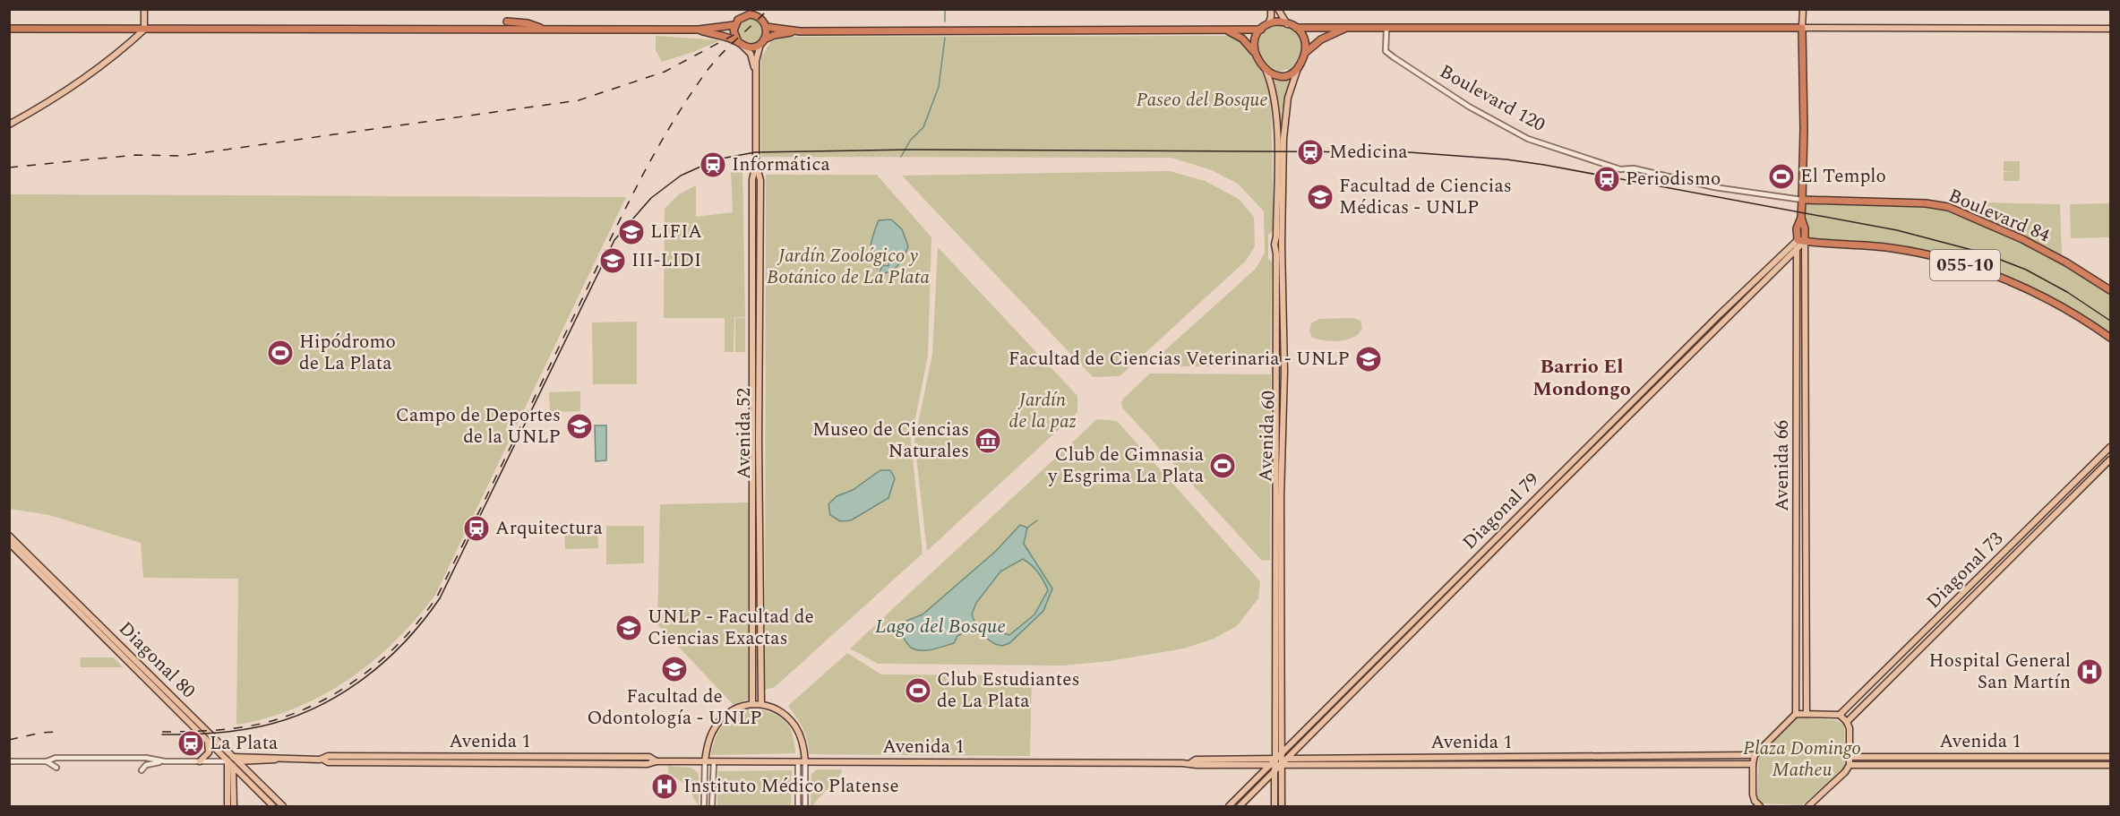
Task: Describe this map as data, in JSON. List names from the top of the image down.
{
  "streets": {
    "highway": ["Boulevard 84", "055-10", "Avenida 66"],
    "main road": [
      "Avenida 52",
      "Avenida 60",
      "Diagonal 79",
      "Diagonal 73",
      "Diagonal 80",
      "Avenida 1"
    ],
    "street": ["Boulevard 120"]
  },
  "crossings": [
    ["Boulevard 120", "Boulevard 84"],
    ["Boulevard 120", "Avenida 66"],
    ["Boulevard 84", "Avenida 66"],
    ["055-10", "Avenida 66"],
    ["055-10", "Diagonal 79"],
    ["Avenida 60", "Diagonal 79"],
    ["Avenida 60", "Avenida 1"],
    ["Avenida 66", "Diagonal 79"],
    ["Diagonal 79", "Avenida 1"],
    ["Diagonal 80", "Avenida 1"]
  ],
  "districts": ["Barrio El Mondongo"],
  "water": ["Lago del Bosque"],
  "parks": [
    "Paseo del Bosque",
    "Jardín Zoológico y Botánico de La Plata",
    "Jardín de la paz",
    "Plaza Domingo Matheu"
  ],
  "places": {
    "station": [
      "Medicina",
      "Informática",
      "Periodismo",
      "Arquitectura",
      "La Plata"
    ],
    "sports": [
      "El Templo",
      "Hipódromo de La Plata",
      "Club de Gimnasia y Esgrima La Plata",
      "Club Estudiantes de La Plata"
    ],
    "school or university": [
      "Facultad de Ciencias Médicas - UNLP",
      "LIFIA",
      "III-LIDI",
      "Facultad de Ciencias Veterinaria - UNLP",
      "Campo de Deportes de la UNLP",
      "UNLP - Facultad de Ciencias Exactas",
      "Facultad de Odontología - UNLP"
    ],
    "museum": ["Museo de Ciencias Naturales"],
    "hospital": ["Hospital General San Martín", "Instituto Médico Platense"]
  }
}
